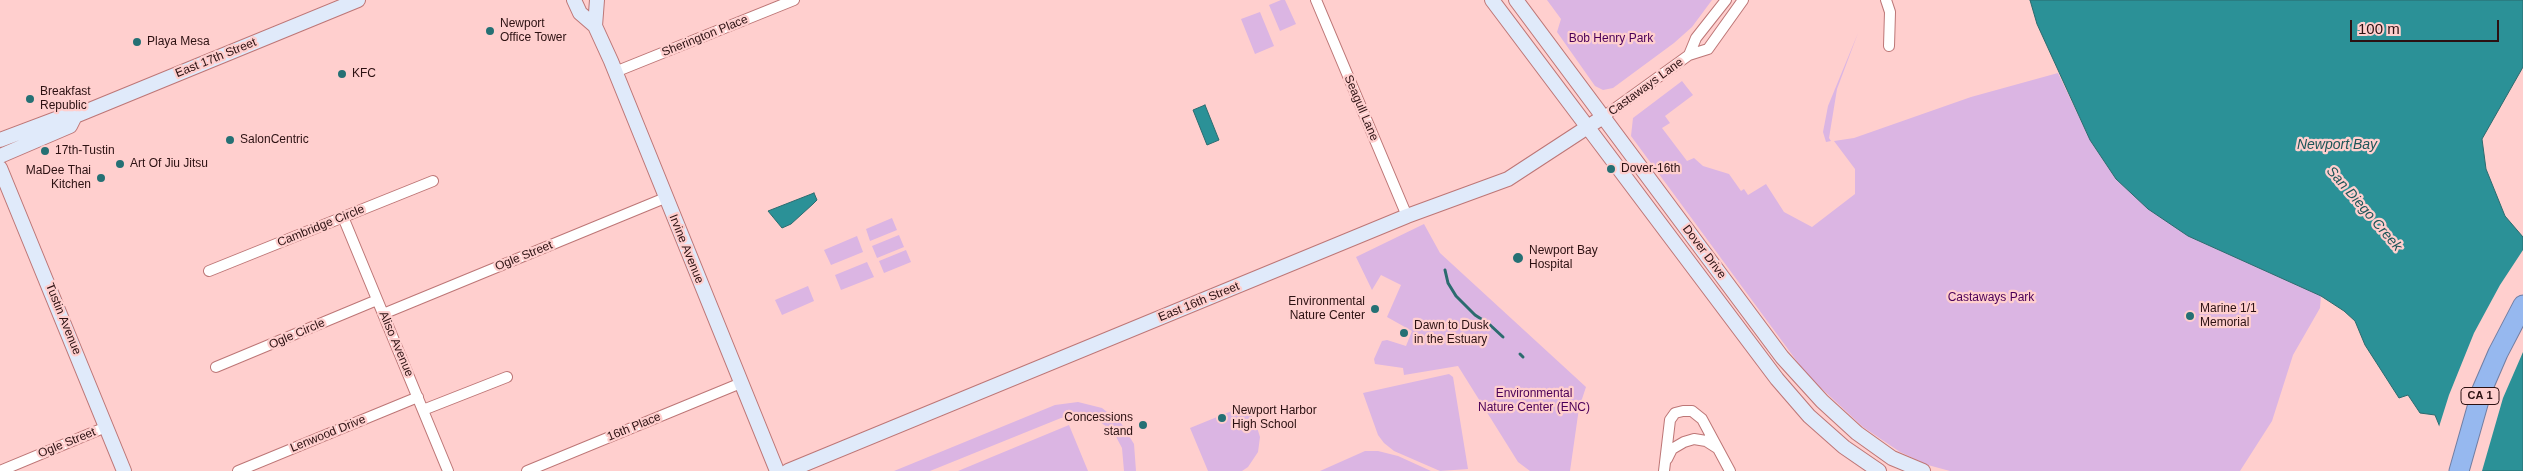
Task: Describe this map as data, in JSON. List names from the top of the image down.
{
  "streets": {
    "highway": ["CA 1"],
    "street": [
      "Sherington Place",
      "East 17th Street",
      "Castaways Lane",
      "Seagull Lane",
      "Cambridge Circle",
      "Irvine Avenue",
      "Dover Drive",
      "Ogle Street",
      "East 16th Street",
      "Tustin Avenue",
      "Ogle Circle",
      "Aliso Avenue",
      "16th Place",
      "Lenwood Drive"
    ]
  },
  "crossings": [
    ["Sherington Place", "Irvine Avenue"],
    ["Castaways Lane", "Dover Drive"],
    ["Castaways Lane", "East 16th Street"],
    ["Seagull Lane", "East 16th Street"],
    ["Cambridge Circle", "Aliso Avenue"],
    ["Irvine Avenue", "Ogle Street"],
    ["Irvine Avenue", "16th Place"],
    ["Dover Drive", "East 16th Street"],
    ["Ogle Street", "Tustin Avenue"],
    ["Ogle Street", "Aliso Avenue"],
    ["Ogle Circle", "Aliso Avenue"],
    ["Aliso Avenue", "Lenwood Drive"]
  ],
  "water": ["Newport Bay", "San Diego Creek"],
  "parks": ["Bob Henry Park", "Castaways Park", "Environmental Nature Center (ENC)"],
  "places": [
    "Newport Office Tower",
    "Playa Mesa",
    "KFC",
    "Breakfast Republic",
    "SalonCentric",
    "17th-Tustin",
    "Art Of Jiu Jitsu",
    "Dover-16th",
    "MaDee Thai Kitchen",
    "Newport Bay Hospital",
    "Environmental Nature Center",
    "Marine 1/1 Memorial",
    "Dawn to Dusk in the Estuary",
    "Newport Harbor High School",
    "Concessions stand"
  ],
  "scale_bar": "100 m"
}
